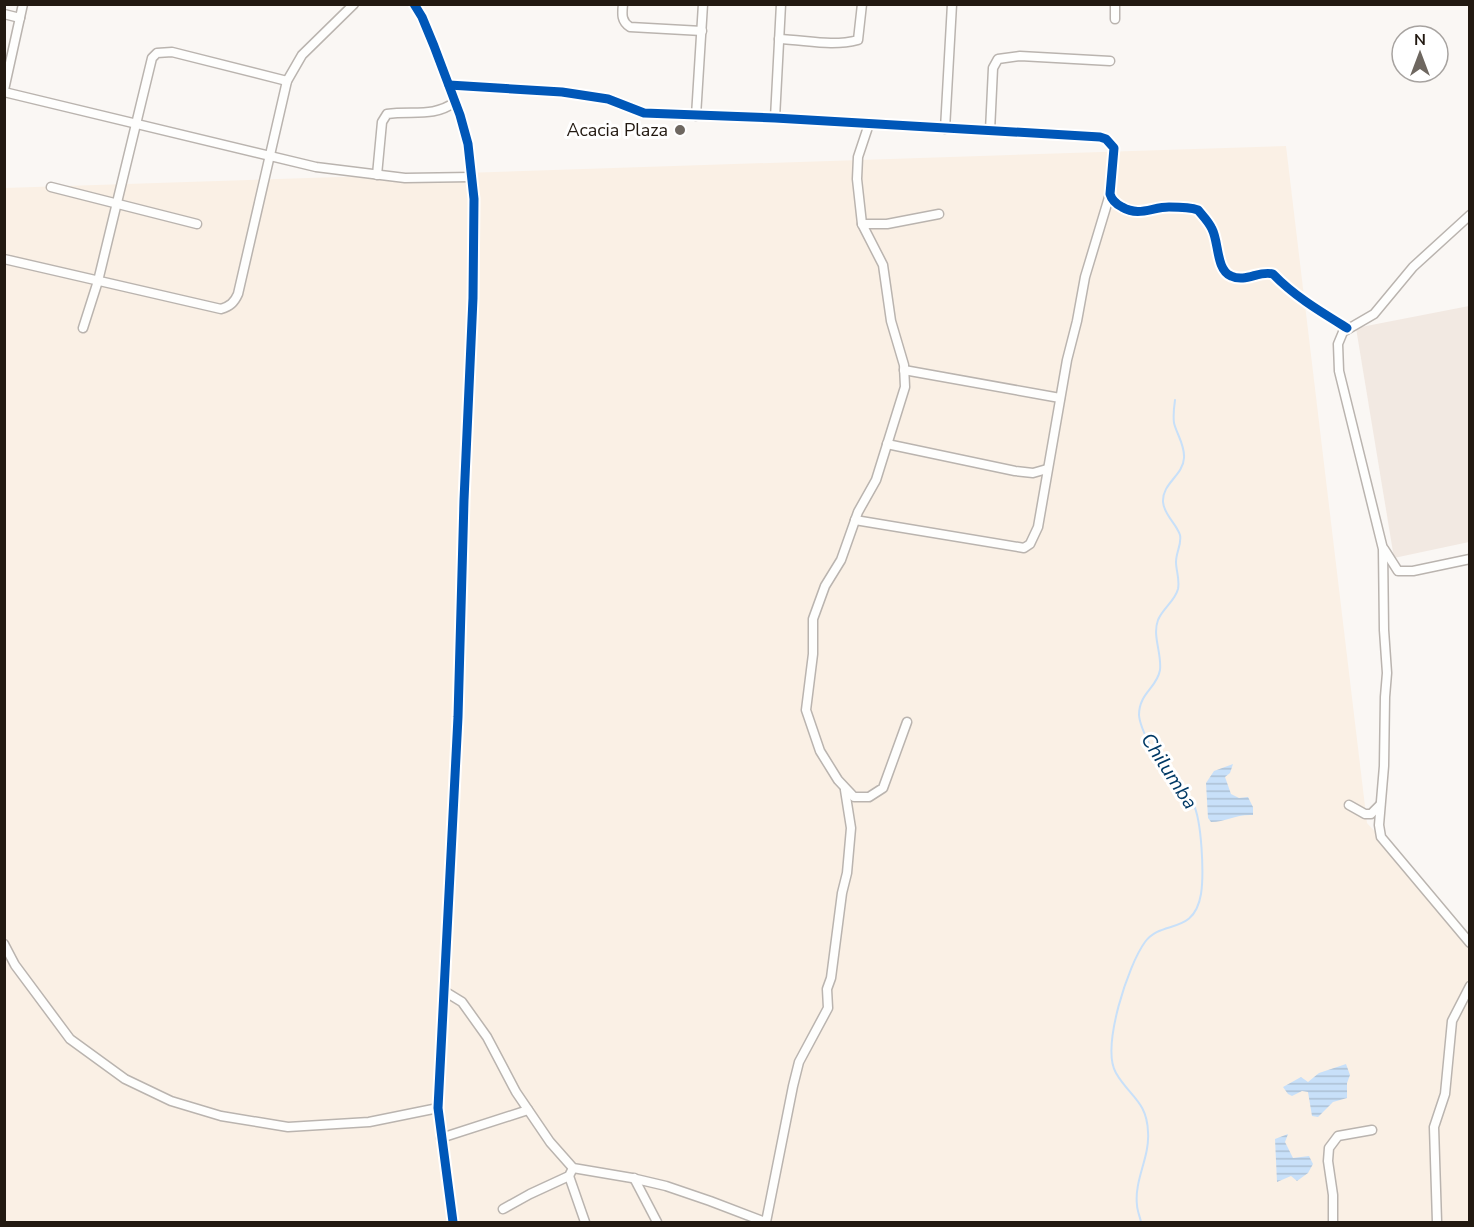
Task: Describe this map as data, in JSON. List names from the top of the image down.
{
  "water": ["Chilumba"],
  "places": ["Acacia Plaza"],
  "north": "top"
}
